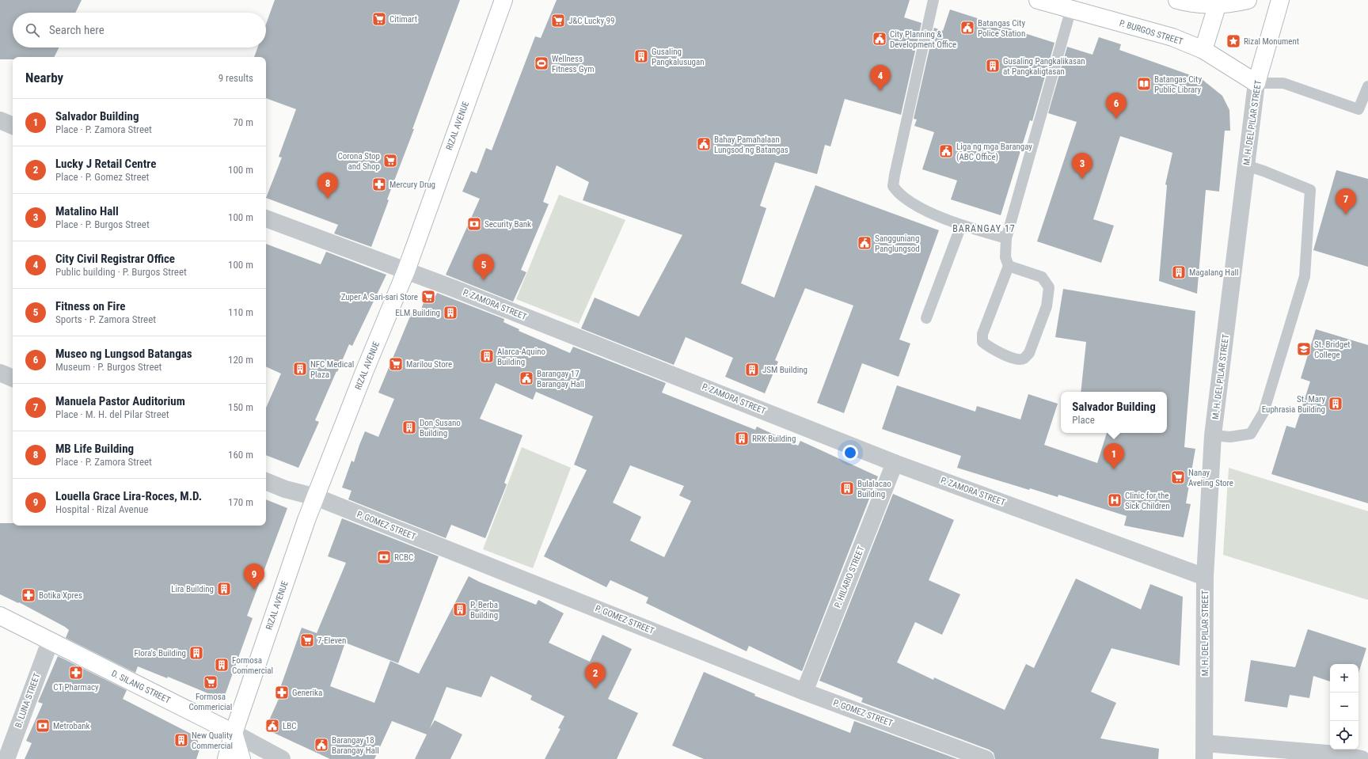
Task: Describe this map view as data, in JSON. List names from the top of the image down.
{
  "streets": {
    "main road": [
      "P. BURGOS STREET",
      "M. H. DEL PILAR STREET",
      "RIZAL AVENUE",
      "D. SILANG STREET"
    ],
    "street": [
      "P. ZAMORA STREET",
      "P. GOMEZ STREET",
      "P. HILARIO STREET",
      "B. LUNA STREET"
    ]
  },
  "crossings": [
    ["P. BURGOS STREET", "M. H. DEL PILAR STREET"],
    ["M. H. DEL PILAR STREET", "P. ZAMORA STREET"],
    ["RIZAL AVENUE", "P. ZAMORA STREET"],
    ["RIZAL AVENUE", "P. GOMEZ STREET"],
    ["RIZAL AVENUE", "D. SILANG STREET"],
    ["P. ZAMORA STREET", "P. HILARIO STREET"],
    ["P. GOMEZ STREET", "P. HILARIO STREET"],
    ["D. SILANG STREET", "B. LUNA STREET"]
  ],
  "districts": ["BARANGAY 17"],
  "places": {
    "supermarket": [
      "Citimart",
      "J&C Lucky 99",
      "Corona Stop and Shop",
      "Zuper A Sari-sari Store",
      "Marilou Store",
      "Nanay Aveling Store",
      "7-Eleven",
      "Formosa Commericial"
    ],
    "public building": [
      "Batangas City Police Station",
      "City Planning & Development Office",
      "Bahay Pamahalaan Lungsod ng Batangas",
      "Liga ng mga Barangay (ABC Office)",
      "Sangguniang Panglungsod",
      "Barangay 17 Barangay Hall",
      "LBC",
      "Barangay 18 Barangay Hall"
    ],
    "place": ["Rizal Monument"],
    "building": [
      "Gusaling Pangkalusugan",
      "Gusaling Pangkalikasan at Pangkaligtasan",
      "Magalang Hall",
      "ELM Building",
      "Alarca-Aquino Building",
      "NFC Medical Plaza",
      "JSM Building",
      "St. Mary Euphrasia Building",
      "Don Susano Building",
      "RRK Building",
      "Bulalacao Building",
      "Lira Building",
      "P. Berba Building",
      "Flora's Building",
      "Formosa Commercial",
      "New Quality Commercial"
    ],
    "sports": ["Wellness Fitness Gym"],
    "library": ["Batangas City Public Library"],
    "pharmacy": [
      "Mercury Drug",
      "Botika Xpres",
      "CT Pharmacy",
      "Generika"
    ],
    "bank": ["Security Bank", "RCBC", "Metrobank"],
    "school or university": ["St. Bridget College"],
    "hospital": ["Clinic for the Sick Children"]
  },
  "page": {
    "search": "Search here",
    "heading": ["Nearby", "9 results"],
    "pins": [
      "4",
      "6",
      "3",
      "8",
      "7",
      "5",
      "1",
      "9",
      "2"
    ],
    "list": [
      {
        "mark": "1",
        "name": "Salvador Building",
        "note": "Place · P. Zamora Street",
        "value": "70 m"
      },
      {
        "mark": "2",
        "name": "Lucky J Retail Centre",
        "note": "Place · P. Gomez Street",
        "value": "100 m"
      },
      {
        "mark": "3",
        "name": "Matalino Hall",
        "note": "Place · P. Burgos Street",
        "value": "100 m"
      },
      {
        "mark": "4",
        "name": "City Civil Registrar Office",
        "note": "Public building · P. Burgos Street",
        "value": "100 m"
      },
      {
        "mark": "5",
        "name": "Fitness on Fire",
        "note": "Sports · P. Zamora Street",
        "value": "110 m"
      },
      {
        "mark": "6",
        "name": "Museo ng Lungsod Batangas",
        "note": "Museum · P. Burgos Street",
        "value": "120 m"
      },
      {
        "mark": "7",
        "name": "Manuela Pastor Auditorium",
        "note": "Place · M. H. del Pilar Street",
        "value": "150 m"
      },
      {
        "mark": "8",
        "name": "MB Life Building",
        "note": "Place · P. Zamora Street",
        "value": "160 m"
      },
      {
        "mark": "9",
        "name": "Louella Grace Lira-Roces, M.D.",
        "note": "Hospital · Rizal Avenue",
        "value": "170 m"
      }
    ],
    "popup": ["Salvador Building", "Place"],
    "map_buttons": ["+", "−"]
  }
}
